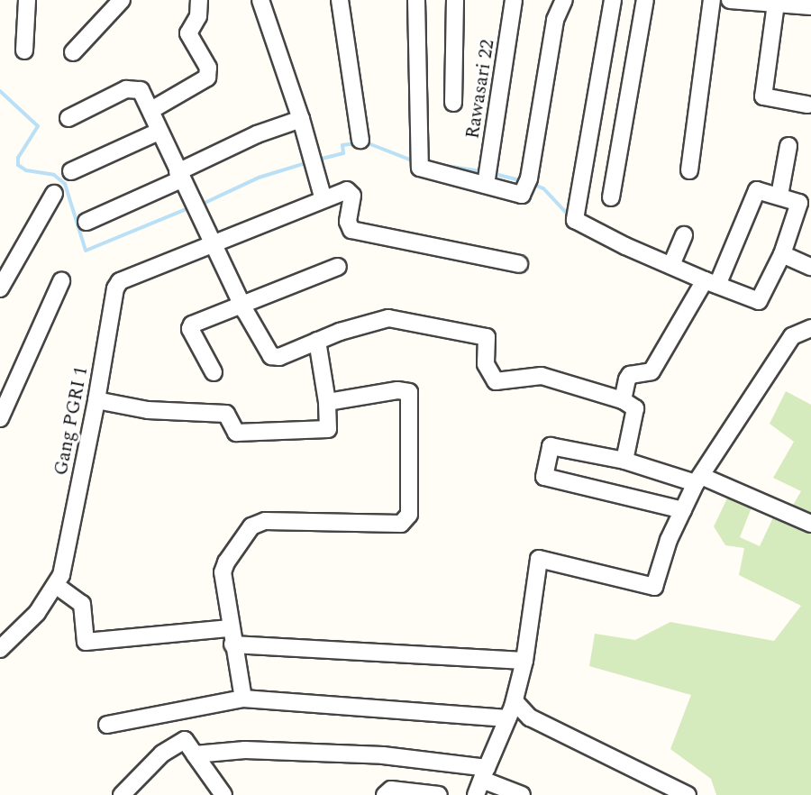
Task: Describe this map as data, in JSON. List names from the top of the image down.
{
  "streets": {
    "street": ["Rawasari 22", "Gang PGRI 1"]
  }
}
